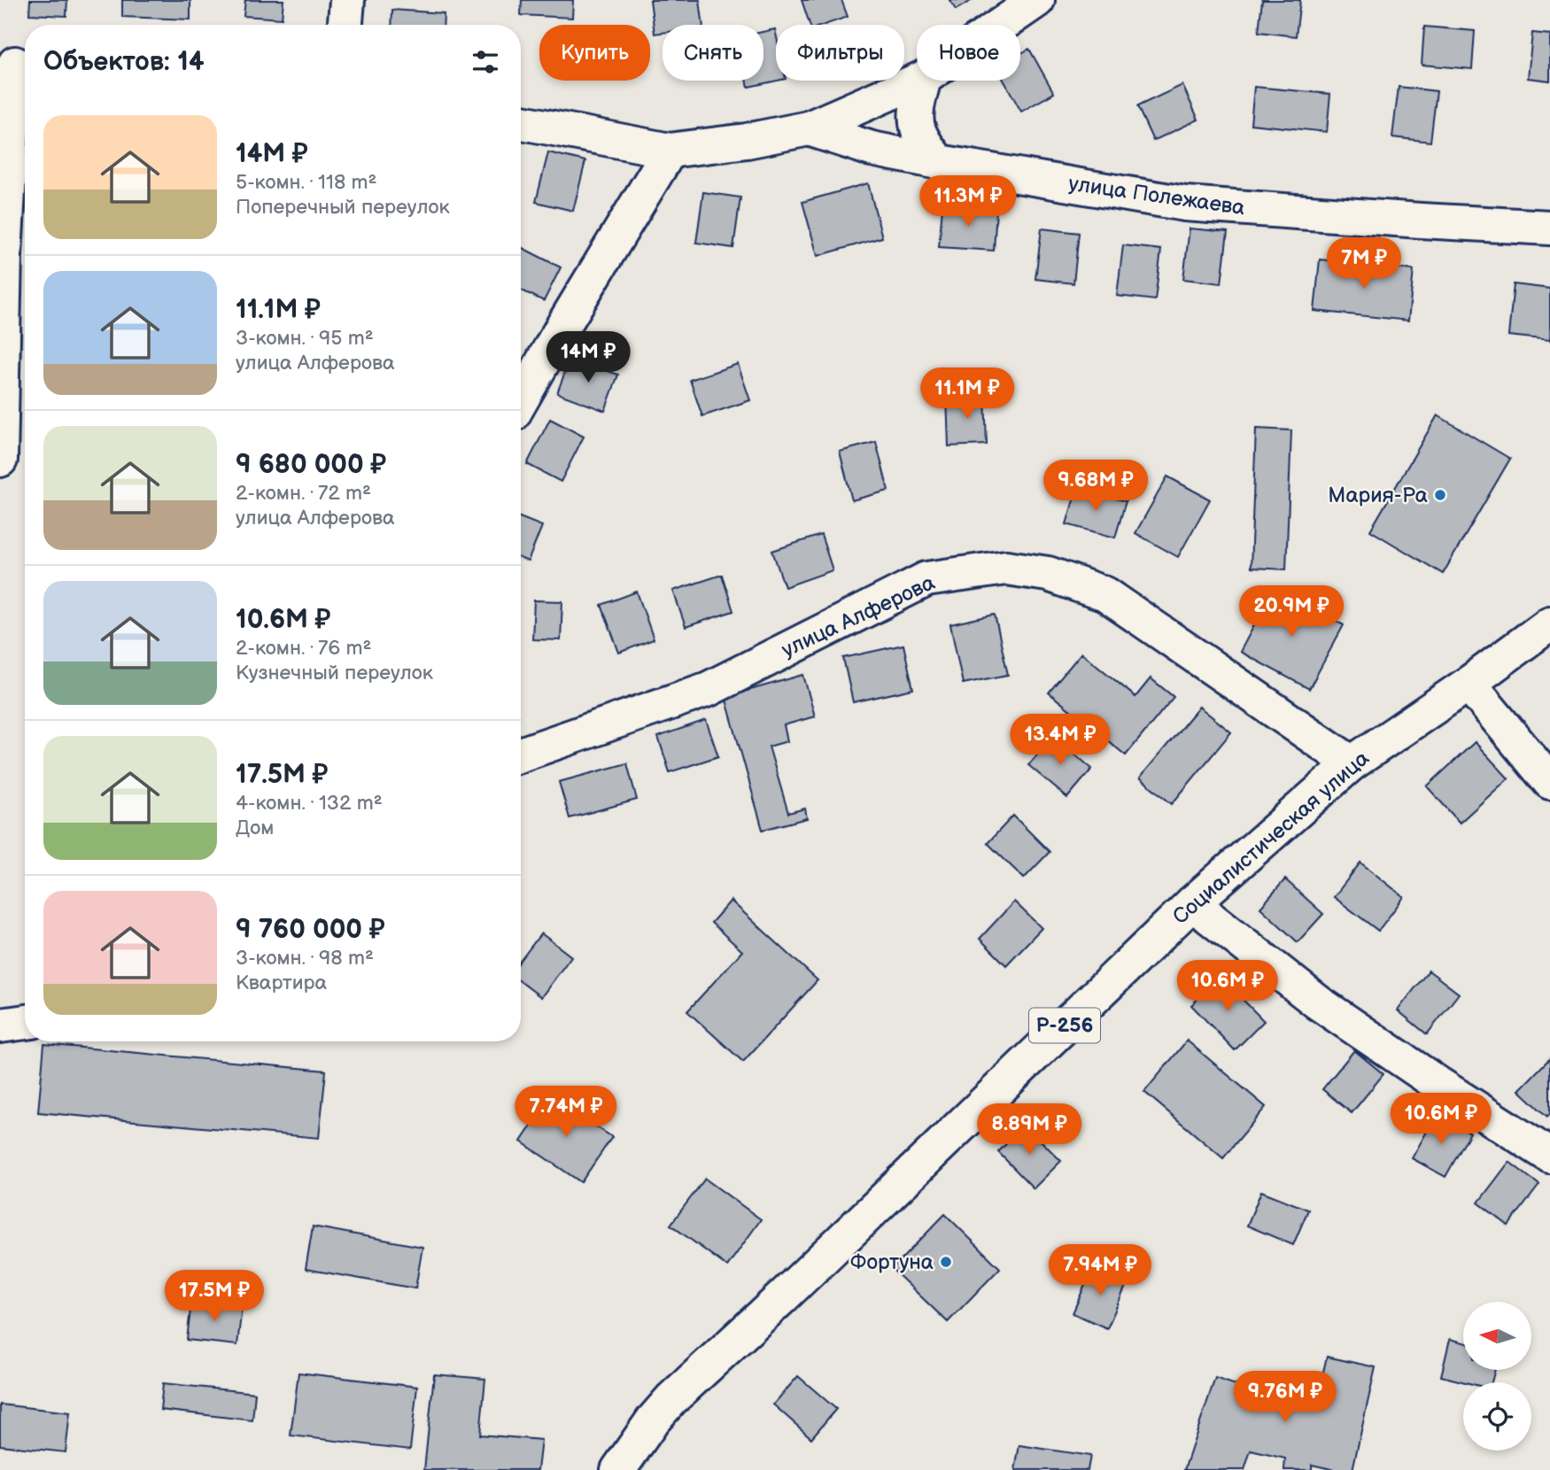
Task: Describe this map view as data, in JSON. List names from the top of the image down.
{
  "streets": {
    "street": [
      "улица Полежаева",
      "улица Алферова",
      "Социалистическая улица",
      "Р-256"
    ]
  },
  "crossings": [
    ["улица Алферова", "Социалистическая улица"]
  ],
  "places": ["Мария-Ра", "Фортуна"],
  "north": "left",
  "page": {
    "chip": [
      "Купить",
      "Снять",
      "Фильтры",
      "Новое"
    ],
    "heading": "Объектов: 14",
    "list": [
      {
        "name": "14M ₽",
        "note": "5-комн. · 118 m² · Поперечный переулок"
      },
      {
        "name": "11.1M ₽",
        "note": "3-комн. · 95 m² · улица Алферова"
      },
      {
        "name": "9 680 000 ₽",
        "note": "2-комн. · 72 m² · улица Алферова"
      },
      {
        "name": "10.6M ₽",
        "note": "2-комн. · 76 m² · Кузнечный переулок"
      },
      {
        "name": "17.5M ₽",
        "note": "4-комн. · 132 m² · Дом"
      },
      {
        "name": "9 760 000 ₽",
        "note": "3-комн. · 98 m² · Квартира"
      }
    ],
    "price": [
      "11.3M ₽",
      "7M ₽",
      "14M ₽",
      "11.1M ₽",
      "9.68M ₽",
      "20.9M ₽",
      "13.4M ₽",
      "10.6M ₽",
      "7.74M ₽",
      "10.6M ₽",
      "8.89M ₽",
      "7.94M ₽",
      "17.5M ₽",
      "9.76M ₽"
    ]
  }
}
